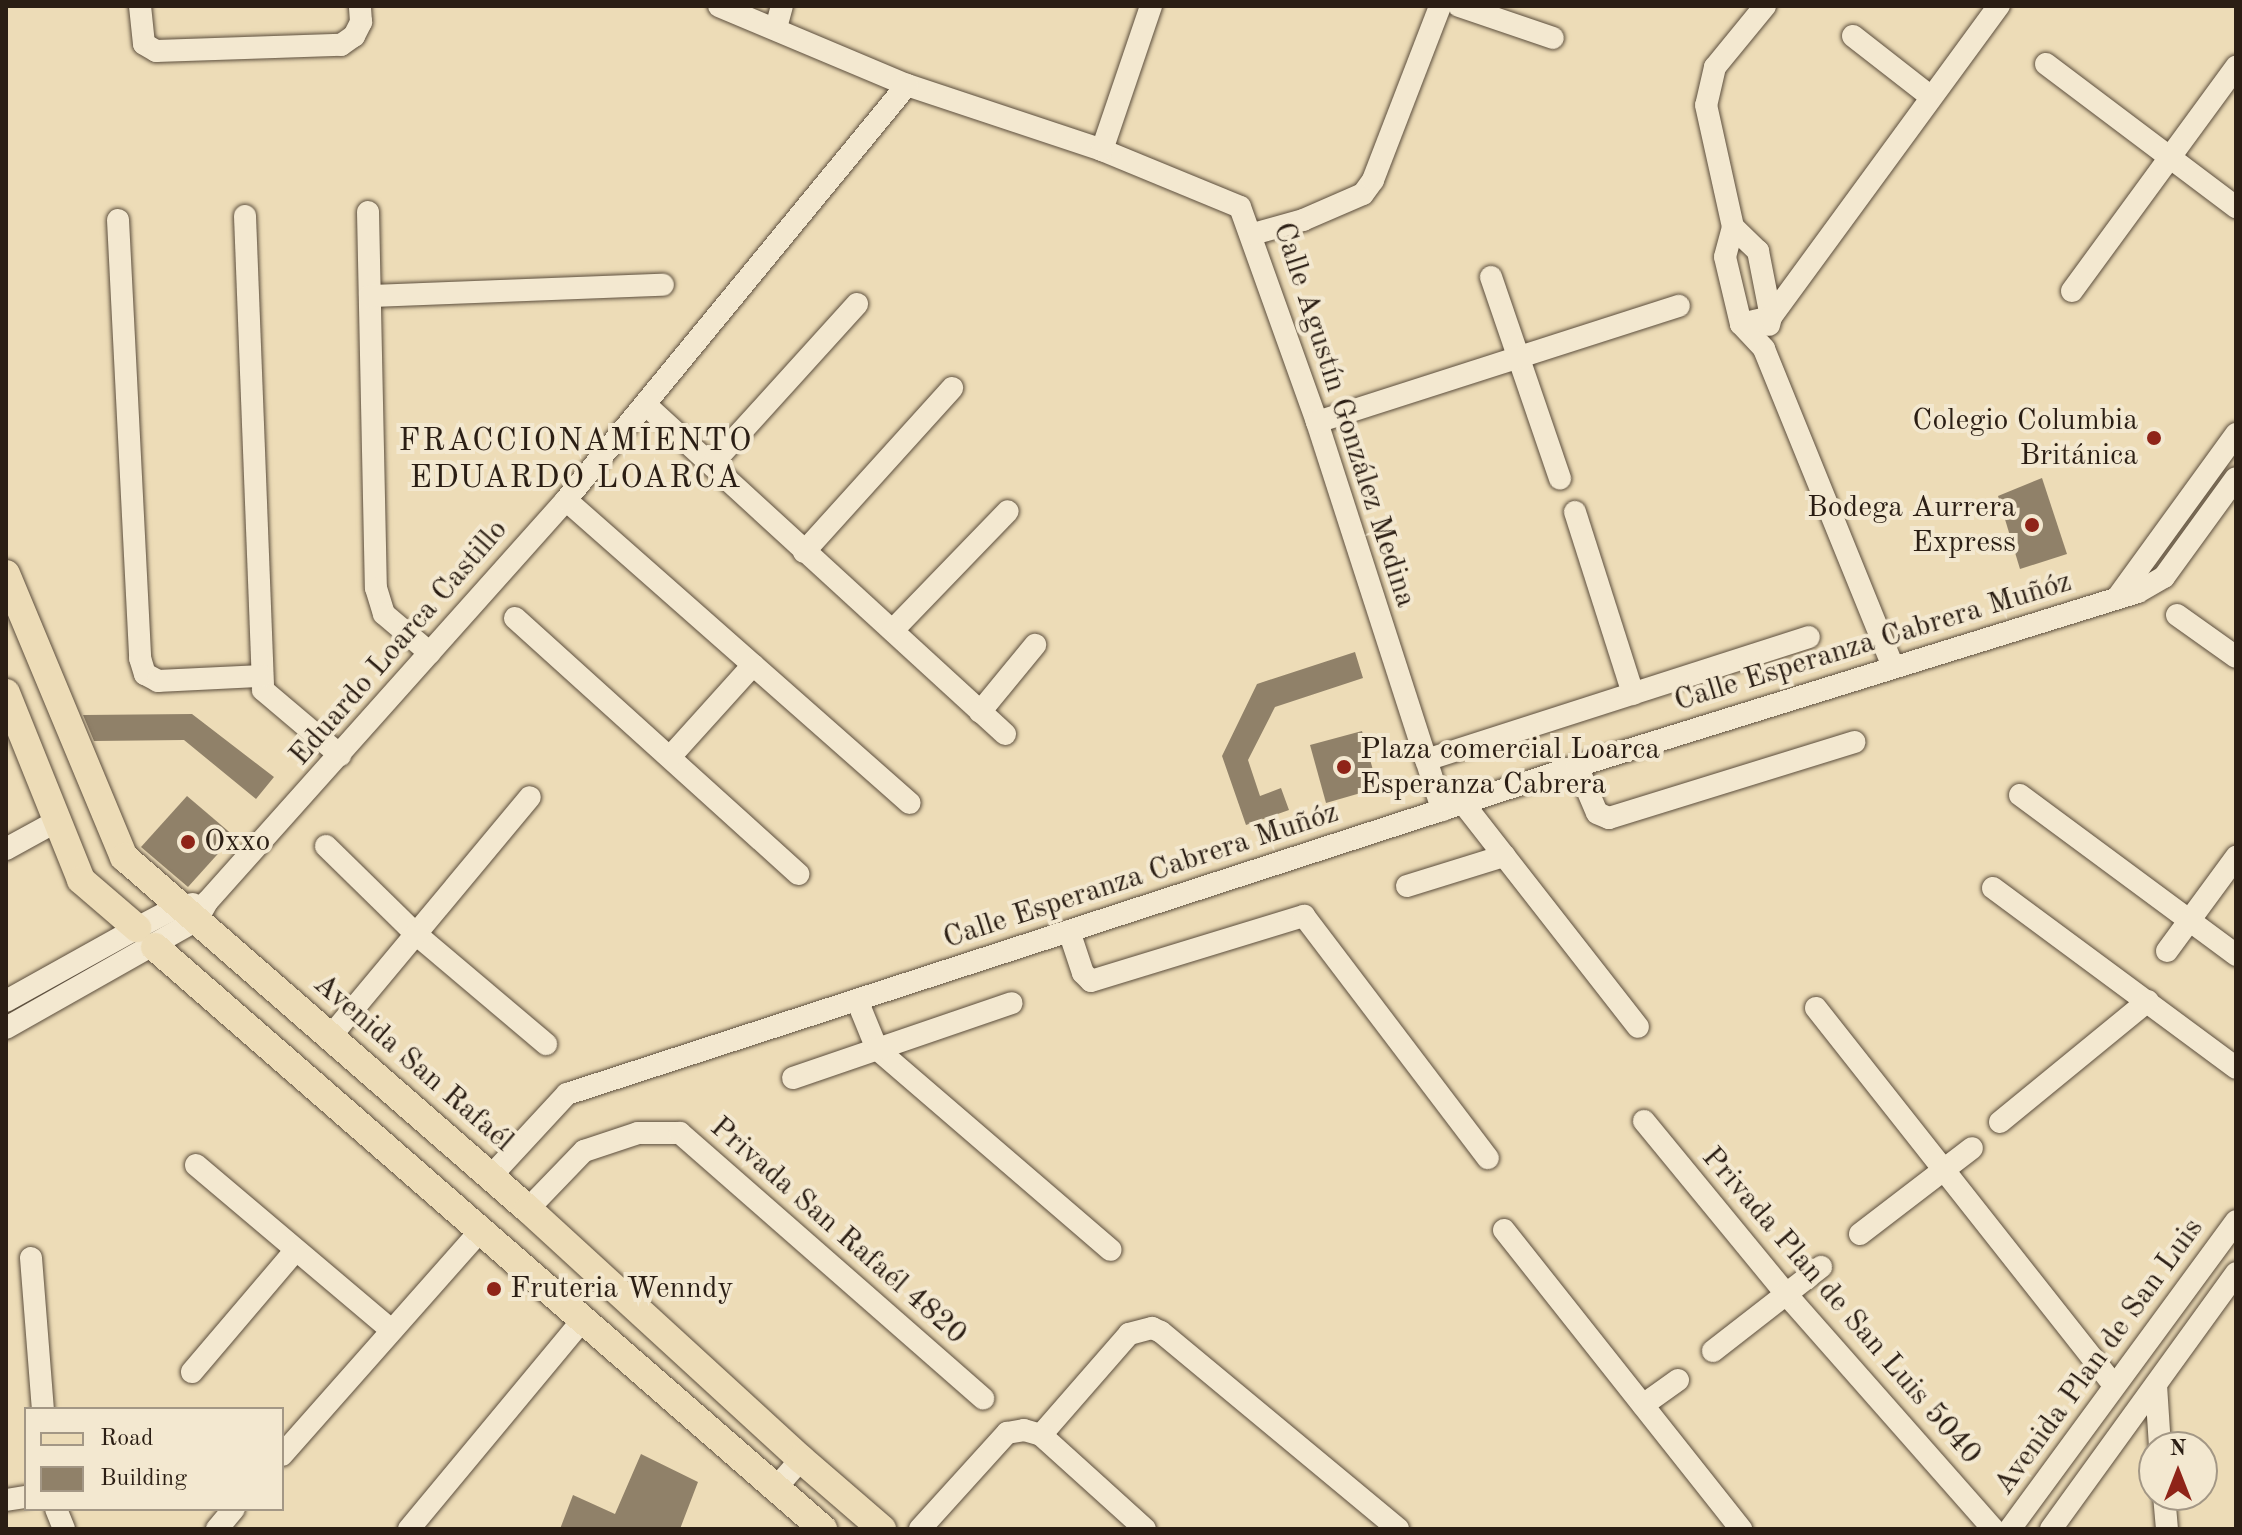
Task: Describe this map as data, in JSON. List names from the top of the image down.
{
  "streets": {
    "main road": ["Avenida San Rafaél"],
    "street": [
      "Calle Agustín González Medina",
      "Calle Esperanza Cabrera Muñóz",
      "Eduardo Loarca Castillo",
      "Privada San Rafaél 4820",
      "Privada Plan de San Luis 5040",
      "Avenida Plan de San Luis"
    ]
  },
  "crossings": [
    ["Calle Agustín González Medina", "Calle Esperanza Cabrera Muñóz"],
    ["Calle Agustín González Medina", "Eduardo Loarca Castillo"],
    ["Calle Esperanza Cabrera Muñóz", "Avenida San Rafaél"],
    ["Eduardo Loarca Castillo", "Avenida San Rafaél"],
    ["Avenida San Rafaél", "Privada San Rafaél 4820"]
  ],
  "districts": ["FRACCIONAMIENTO EDUARDO LOARCA"],
  "places": [
    "Colegio Columbia Británica",
    "Bodega Aurrera Express",
    "Plaza comercial Loarca Esperanza Cabrera",
    "Oxxo",
    "Fruteria Wenndy"
  ],
  "legend": ["Road", "Building"],
  "north": "top"
}
